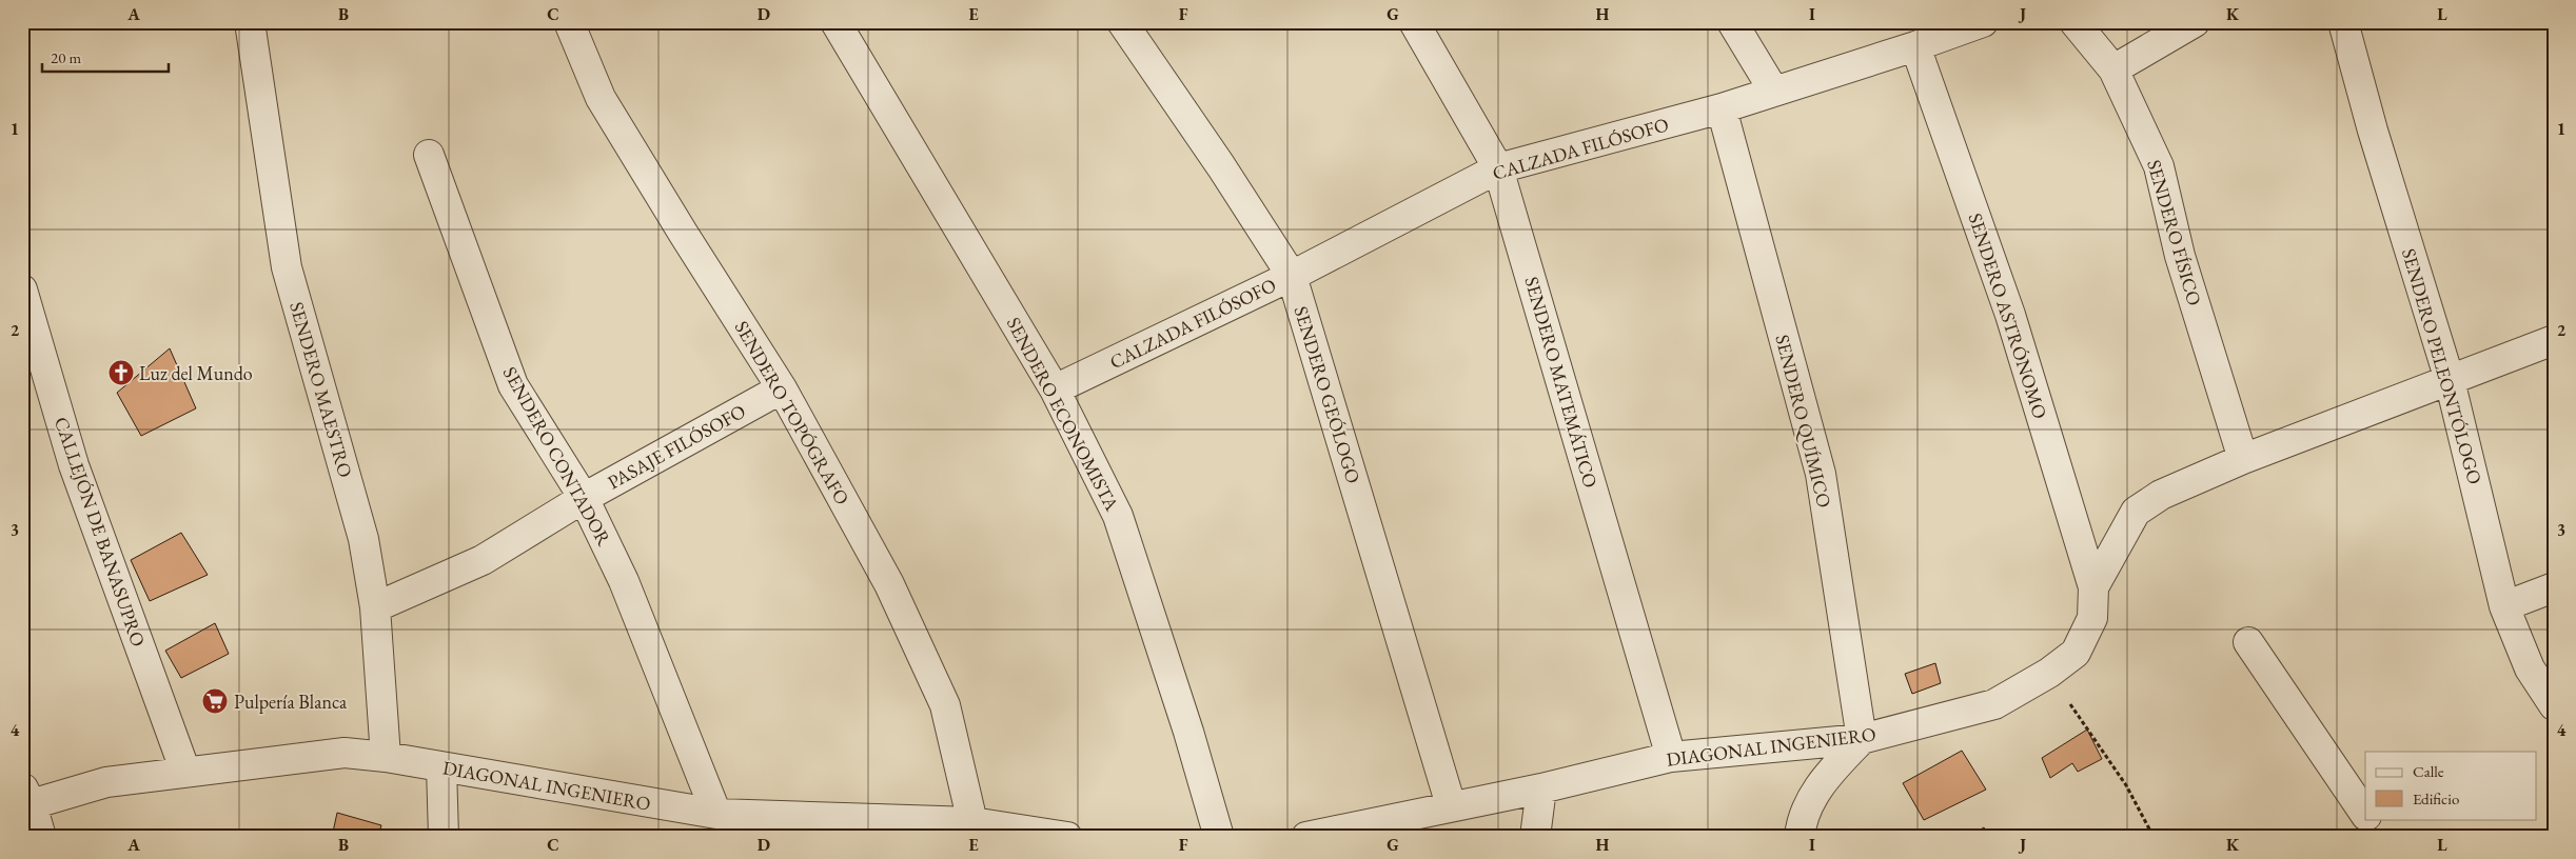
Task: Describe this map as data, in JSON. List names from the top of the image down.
{
  "streets": {
    "street": [
      "CALZADA FILÓSOFO",
      "SENDERO FÍSICO",
      "SENDERO ASTRÓNOMO",
      "SENDERO PELEONTÓLOGO",
      "SENDERO MATEMÁTICO",
      "SENDERO MAESTRO",
      "SENDERO GEÓLOGO",
      "SENDERO TOPÓGRAFO",
      "SENDERO ECONOMISTA",
      "SENDERO QUÍMICO",
      "PASAJE FILÓSOFO",
      "SENDERO CONTADOR",
      "CALLEJÓN DE BANASUPRO",
      "DIAGONAL INGENIERO"
    ]
  },
  "crossings": [
    ["CALZADA FILÓSOFO", "SENDERO ASTRÓNOMO"],
    ["CALZADA FILÓSOFO", "SENDERO MATEMÁTICO"],
    ["CALZADA FILÓSOFO", "SENDERO GEÓLOGO"],
    ["CALZADA FILÓSOFO", "SENDERO ECONOMISTA"],
    ["CALZADA FILÓSOFO", "SENDERO QUÍMICO"],
    ["SENDERO FÍSICO", "DIAGONAL INGENIERO"],
    ["SENDERO ASTRÓNOMO", "DIAGONAL INGENIERO"],
    ["SENDERO PELEONTÓLOGO", "DIAGONAL INGENIERO"],
    ["SENDERO MATEMÁTICO", "DIAGONAL INGENIERO"],
    ["SENDERO MAESTRO", "PASAJE FILÓSOFO"],
    ["SENDERO MAESTRO", "DIAGONAL INGENIERO"],
    ["SENDERO GEÓLOGO", "DIAGONAL INGENIERO"],
    ["SENDERO TOPÓGRAFO", "PASAJE FILÓSOFO"],
    ["SENDERO TOPÓGRAFO", "DIAGONAL INGENIERO"],
    ["SENDERO QUÍMICO", "DIAGONAL INGENIERO"],
    ["PASAJE FILÓSOFO", "SENDERO CONTADOR"],
    ["SENDERO CONTADOR", "DIAGONAL INGENIERO"],
    ["CALLEJÓN DE BANASUPRO", "DIAGONAL INGENIERO"]
  ],
  "places": {
    "church": ["Luz del Mundo"],
    "supermarket": ["Pulpería Blanca"]
  },
  "legend": ["Calle", "Edificio"],
  "scale_bar": "20 m",
  "grid": {
    "columns": [
      "A",
      "B",
      "C",
      "D",
      "E",
      "F",
      "G",
      "H",
      "I",
      "J",
      "K",
      "L"
    ],
    "rows": [
      "1",
      "2",
      "3",
      "4"
    ]
  }
}
